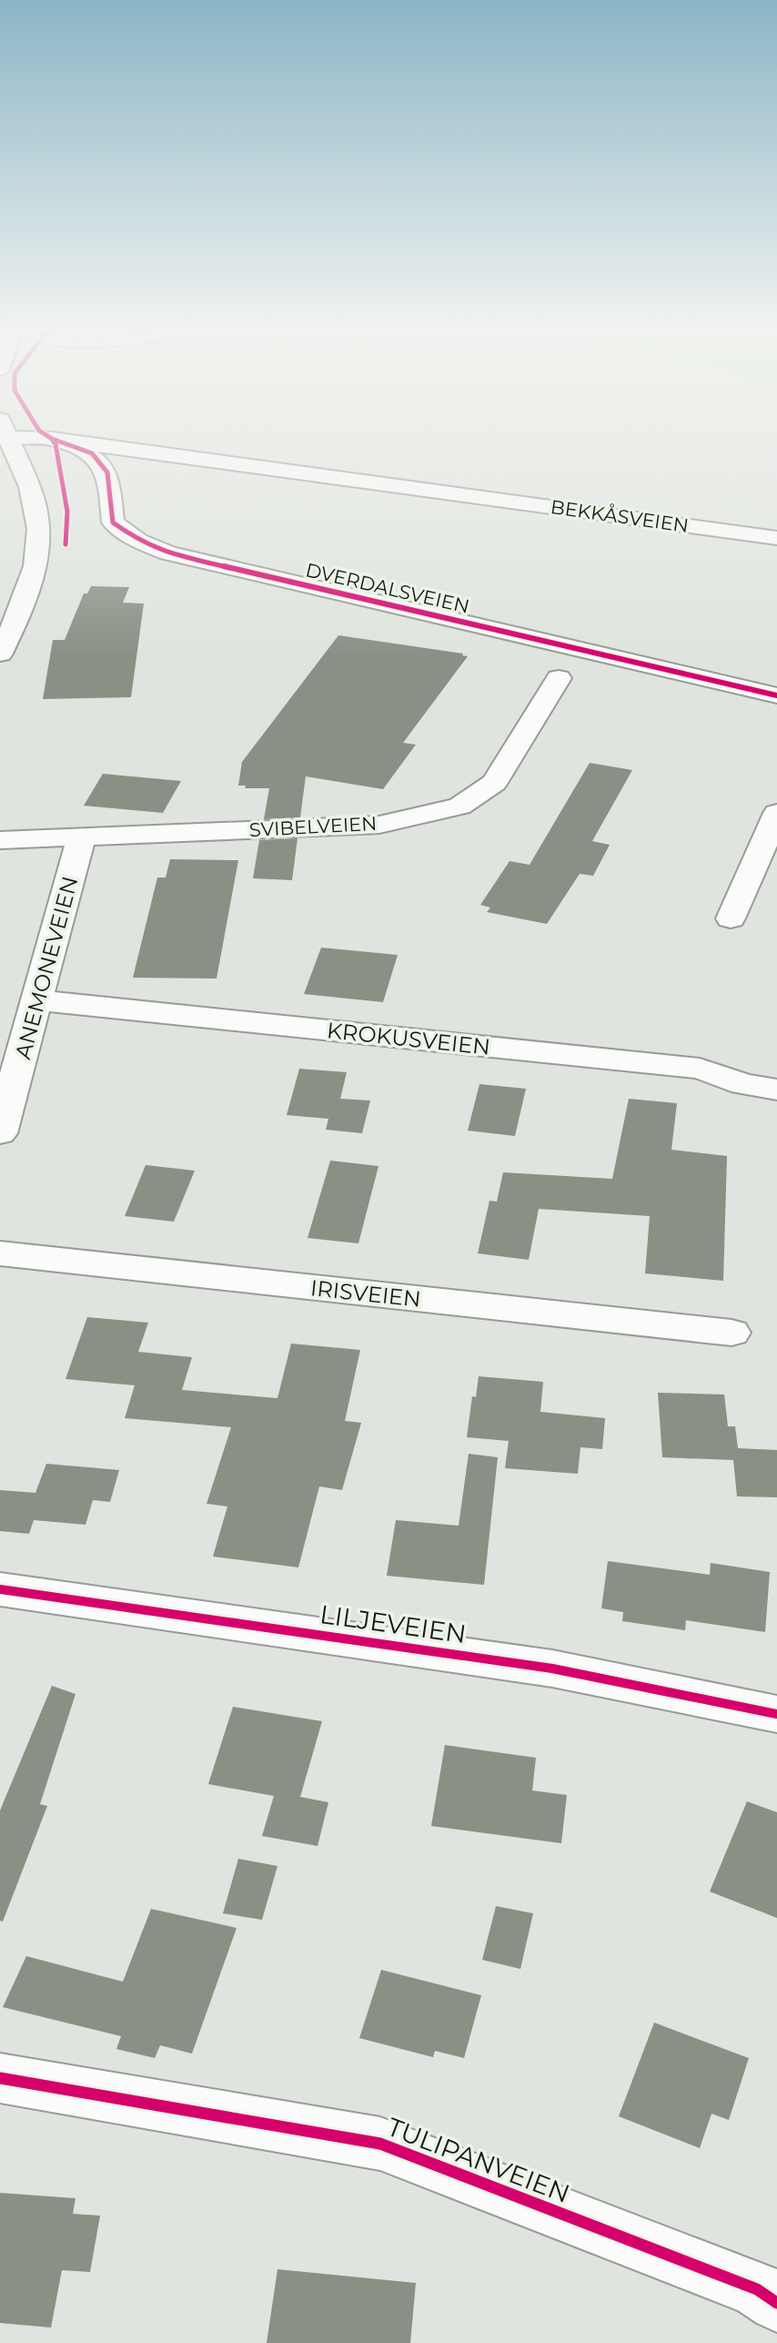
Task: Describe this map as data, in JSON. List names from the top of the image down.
{
  "streets": {
    "street": [
      "BEKKÅSVEIEN",
      "DVERDALSVEIEN",
      "SVIBELVEIEN",
      "ANEMONEVEIEN",
      "KROKUSVEIEN",
      "IRISVEIEN",
      "LILJEVEIEN",
      "TULIPANVEIEN"
    ]
  },
  "crossings": [
    ["BEKKÅSVEIEN", "DVERDALSVEIEN"],
    ["SVIBELVEIEN", "ANEMONEVEIEN"],
    ["ANEMONEVEIEN", "KROKUSVEIEN"]
  ]
}
